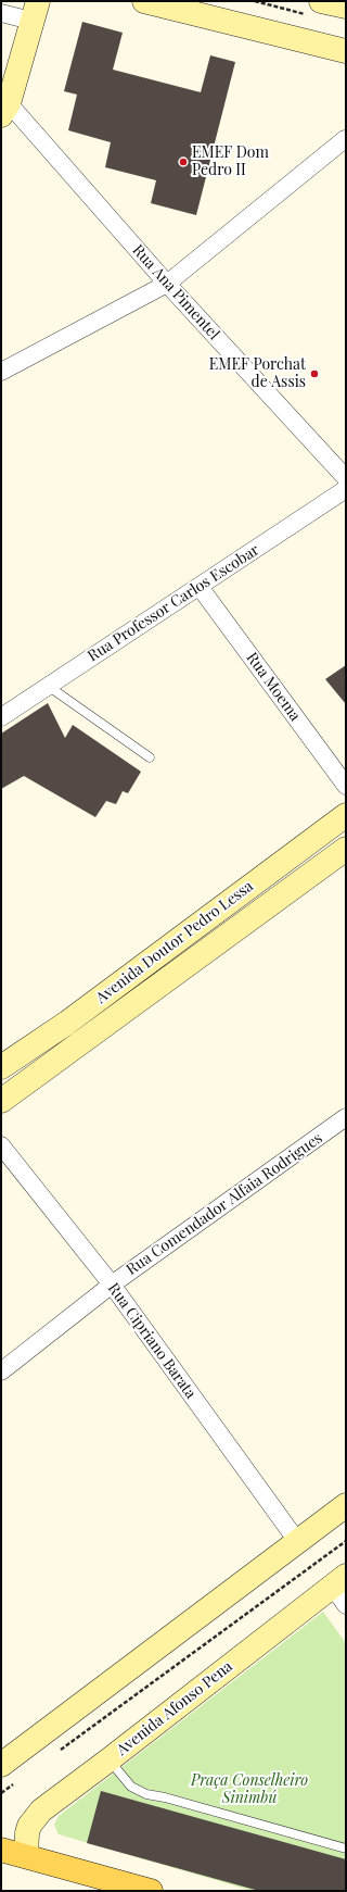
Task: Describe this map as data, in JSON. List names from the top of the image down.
{
  "streets": {
    "main road": ["Avenida Doutor Pedro Lessa", "Avenida Afonso Pena"],
    "street": [
      "Rua Ana Pimentel",
      "Rua Professor Carlos Escobar",
      "Rua Moema",
      "Rua Comendador Alfaia Rodrigues",
      "Rua Cipriano Barata"
    ]
  },
  "crossings": [
    ["Rua Professor Carlos Escobar", "Rua Moema"],
    ["Rua Comendador Alfaia Rodrigues", "Rua Cipriano Barata"]
  ],
  "parks": ["Praça Conselheiro Sinimbú"],
  "places": ["EMEF Dom Pedro II", "EMEF Porchat de Assis"]
}
